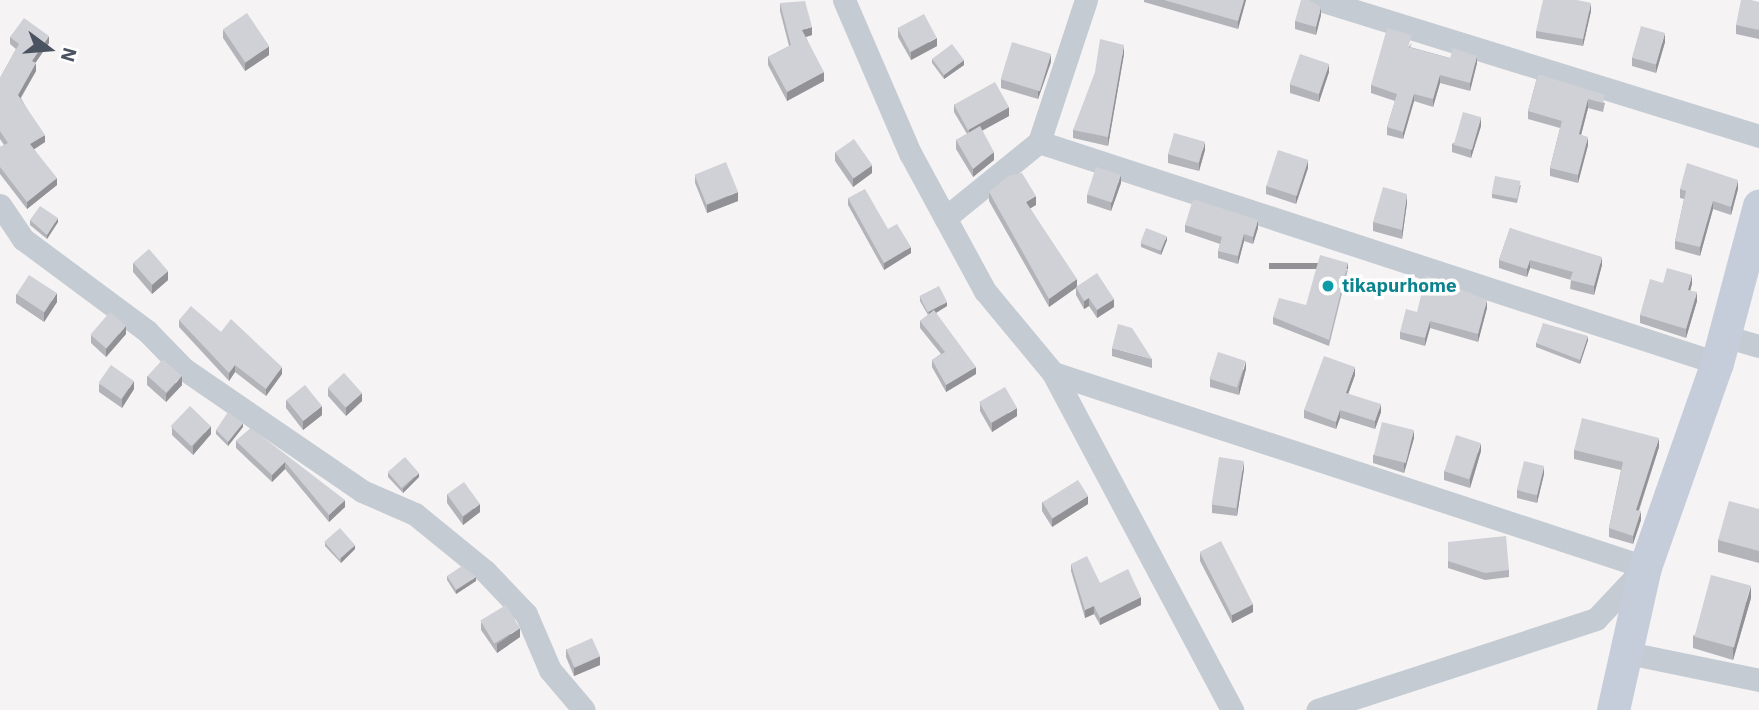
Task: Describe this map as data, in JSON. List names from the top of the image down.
{
  "places": ["tikapurhome"],
  "north": "right"
}
